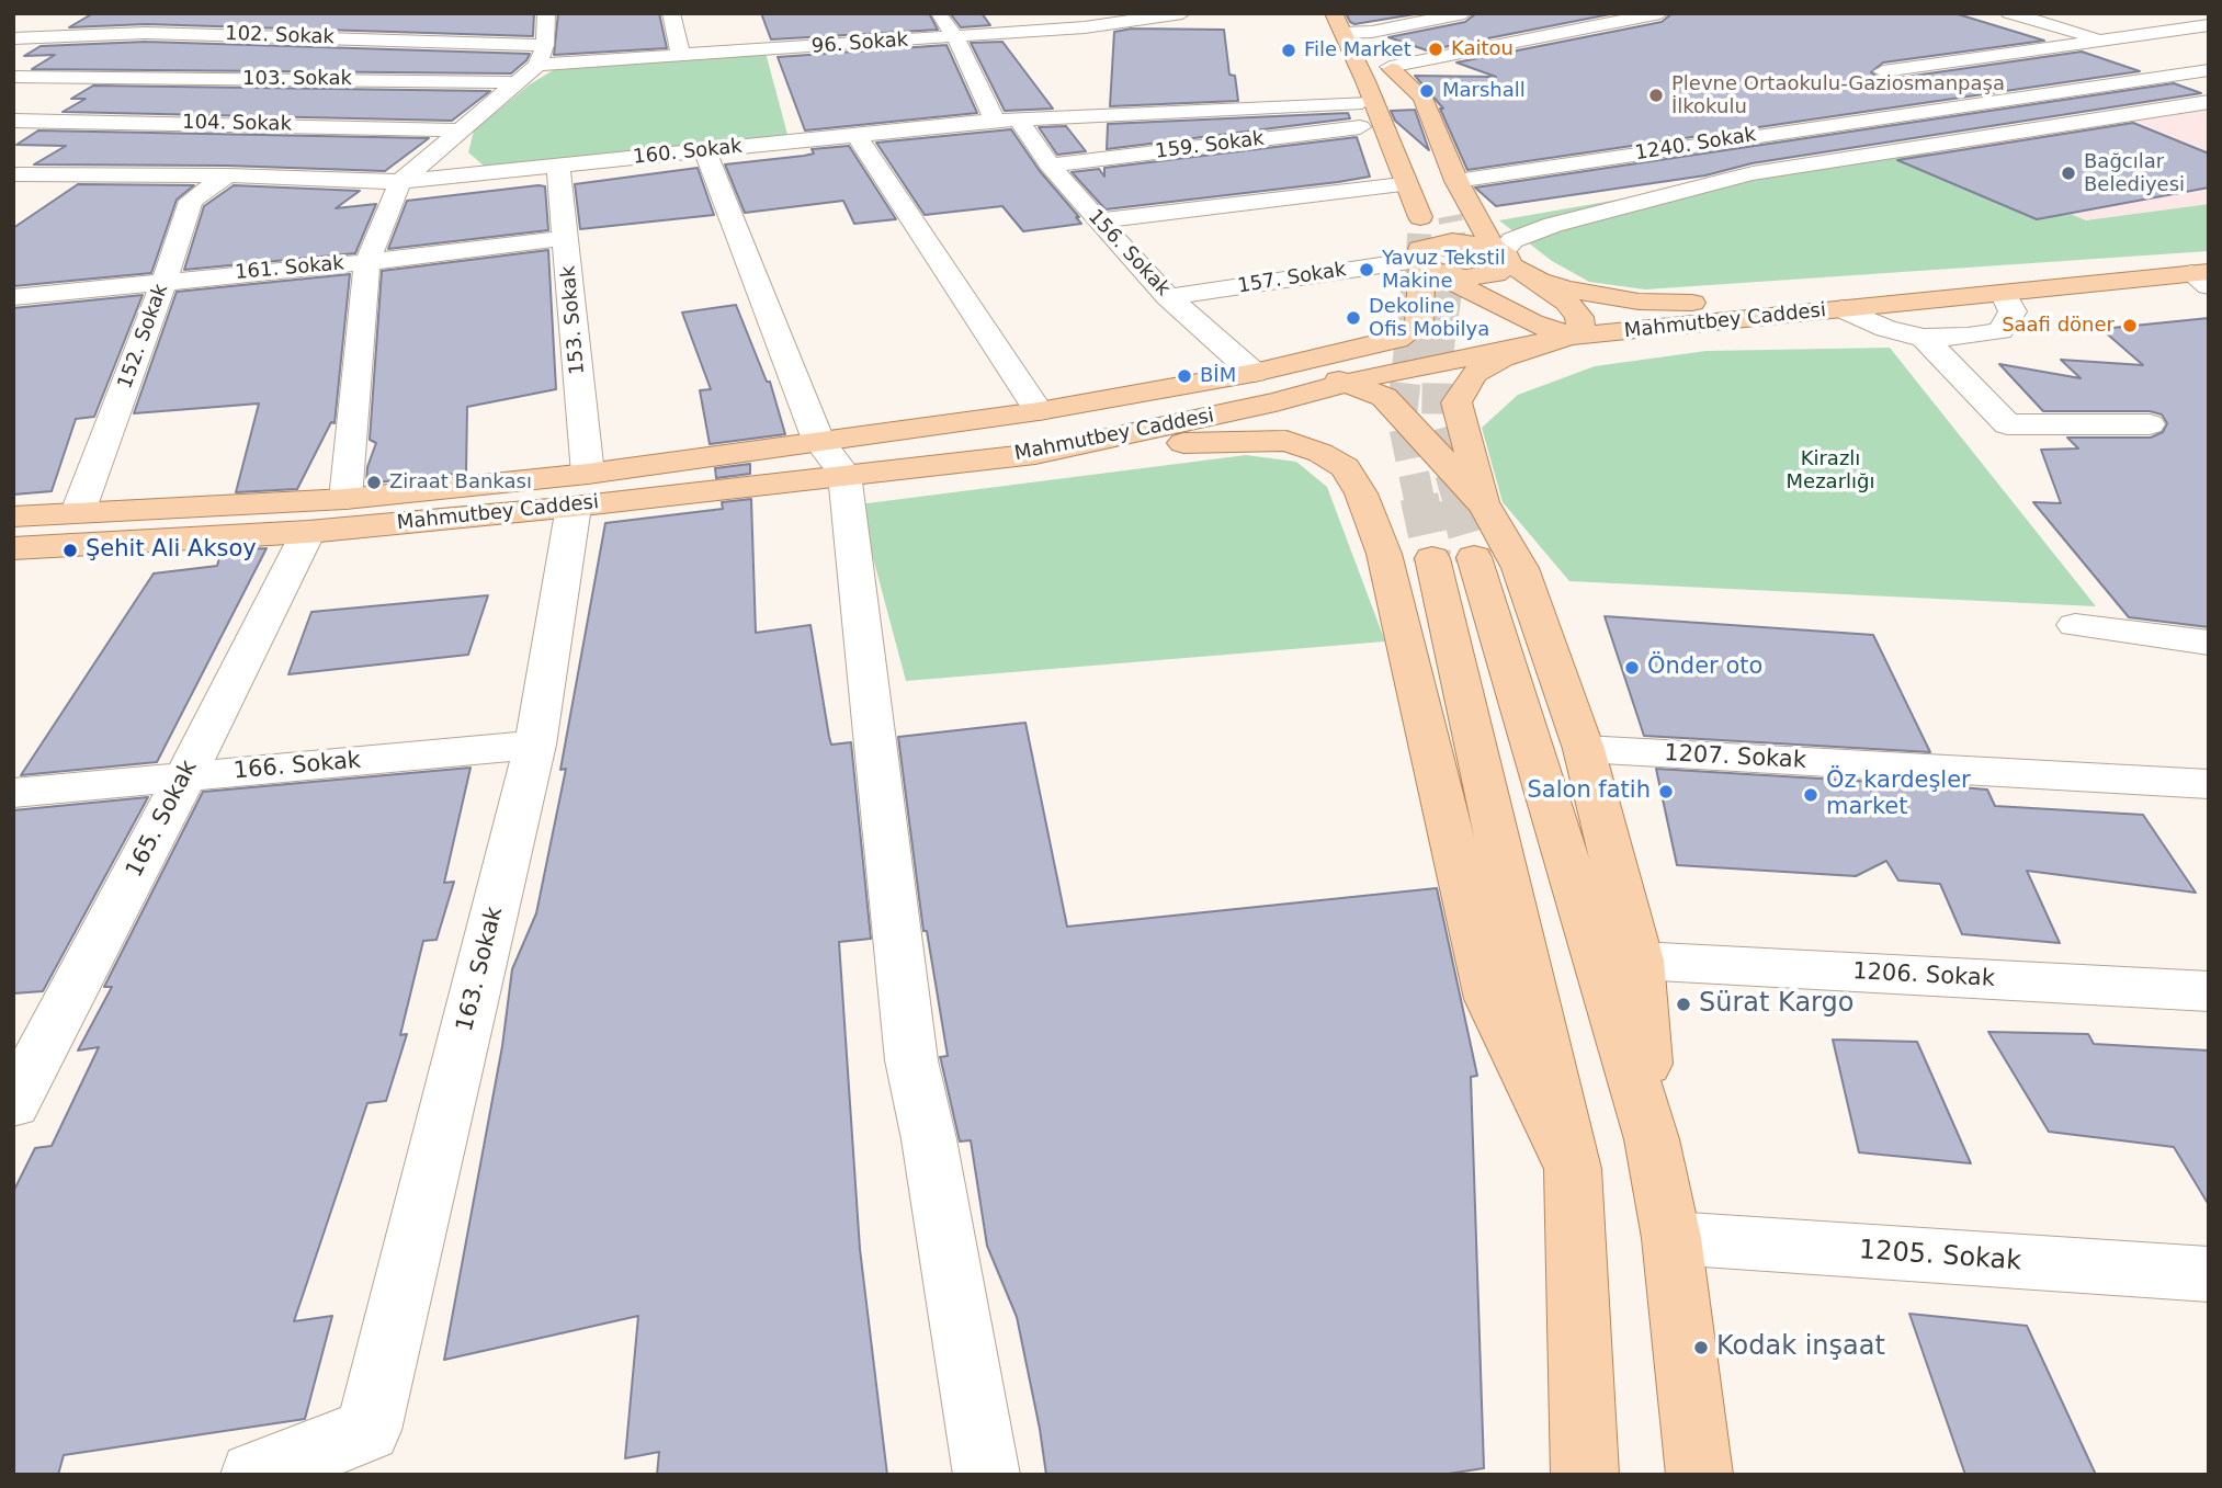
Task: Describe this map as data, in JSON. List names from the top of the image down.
{
  "streets": {
    "main road": ["Mahmutbey Caddesi"],
    "street": [
      "102. Sokak",
      "96. Sokak",
      "103. Sokak",
      "104. Sokak",
      "1240. Sokak",
      "159. Sokak",
      "160. Sokak",
      "156. Sokak",
      "161. Sokak",
      "157. Sokak",
      "153. Sokak",
      "152. Sokak",
      "1207. Sokak",
      "166. Sokak",
      "165. Sokak",
      "163. Sokak",
      "1206. Sokak",
      "1205. Sokak"
    ]
  },
  "crossings": [
    ["96. Sokak", "156. Sokak"],
    ["159. Sokak", "156. Sokak"],
    ["160. Sokak", "156. Sokak"],
    ["160. Sokak", "153. Sokak"],
    ["160. Sokak", "152. Sokak"],
    ["156. Sokak", "157. Sokak"],
    ["161. Sokak", "153. Sokak"],
    ["161. Sokak", "152. Sokak"],
    ["153. Sokak", "Mahmutbey Caddesi"],
    ["153. Sokak", "163. Sokak"],
    ["Mahmutbey Caddesi", "152. Sokak"],
    ["Mahmutbey Caddesi", "165. Sokak"],
    ["Mahmutbey Caddesi", "163. Sokak"],
    ["166. Sokak", "165. Sokak"],
    ["166. Sokak", "163. Sokak"]
  ],
  "parks": ["Kirazlı Mezarlığı"],
  "places": [
    "Kaitou",
    "File Market",
    "Marshall",
    "Plevne Ortaokulu-Gaziosmanpaşa İlkokulu",
    "Bağcılar Belediyesi",
    "Yavuz Tekstil Makine",
    "Dekoline Ofis Mobilya",
    "Saafi döner",
    "BİM",
    "Ziraat Bankası",
    "Şehit Ali Aksoy",
    "Önder oto",
    "Salon fatih",
    "Öz kardeşler market",
    "Sürat Kargo",
    "Kodak inşaat"
  ]
}
